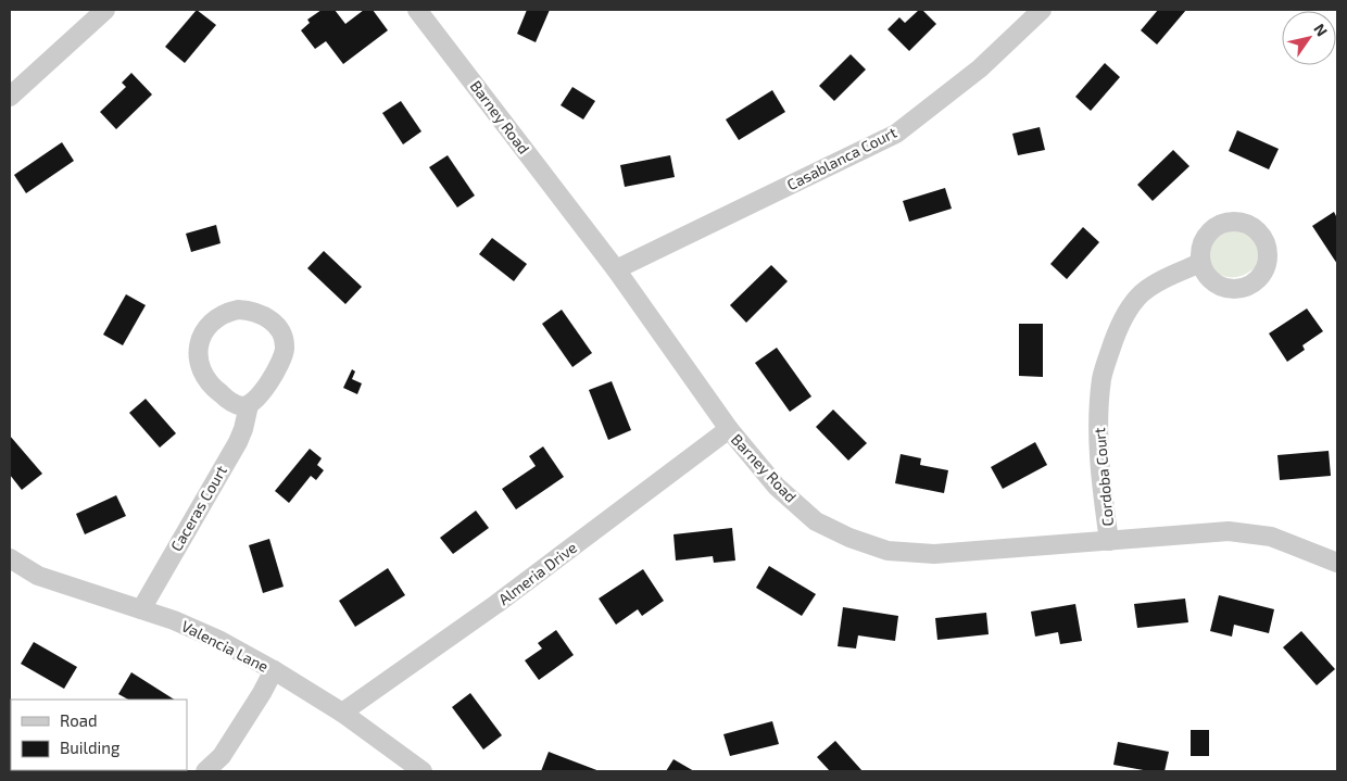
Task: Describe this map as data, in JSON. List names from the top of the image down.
{
  "streets": {
    "street": [
      "Barney Road",
      "Casablanca Court",
      "Cordoba Court",
      "Caceras Court",
      "Almeria Drive",
      "Valencia Lane"
    ]
  },
  "crossings": [
    ["Barney Road", "Casablanca Court"],
    ["Barney Road", "Cordoba Court"],
    ["Barney Road", "Almeria Drive"],
    ["Caceras Court", "Valencia Lane"],
    ["Almeria Drive", "Valencia Lane"]
  ],
  "legend": ["Road", "Building"],
  "north": "top right"
}
